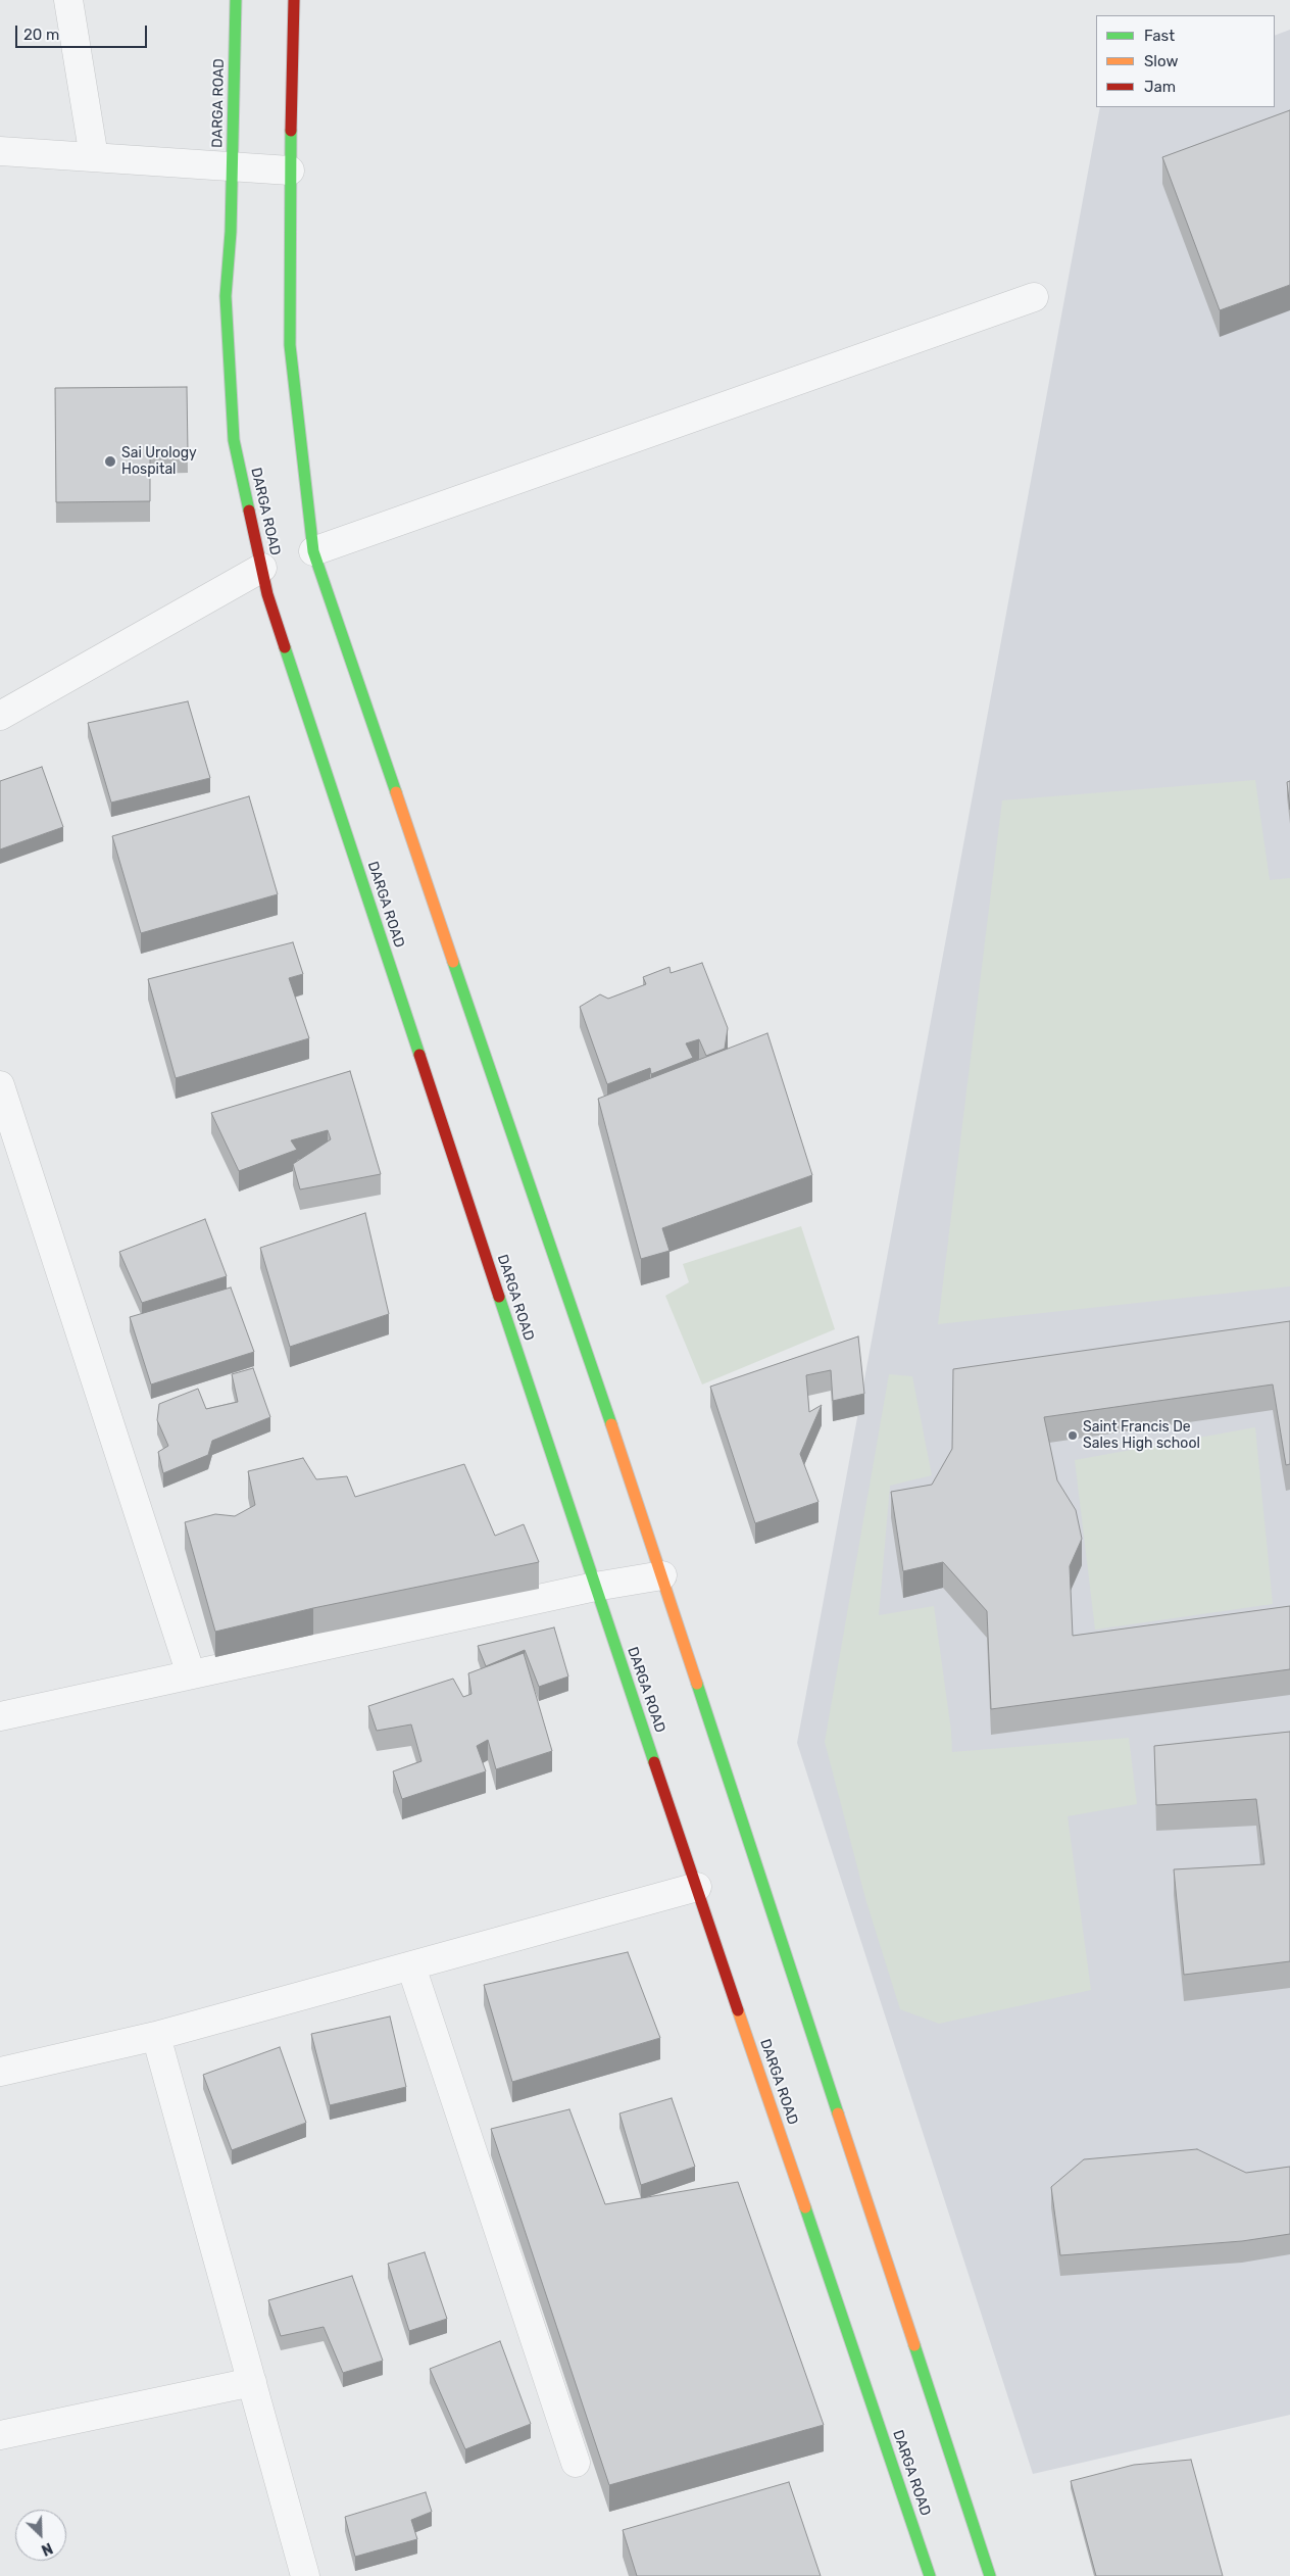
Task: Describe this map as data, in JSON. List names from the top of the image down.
{
  "streets": {
    "main road": ["DARGA ROAD"]
  },
  "places": ["Sai Urology Hospital", "Saint Francis De Sales High school"],
  "legend": ["Fast", "Slow", "Jam"],
  "scale_bar": "20 m",
  "north": "bottom right"
}
